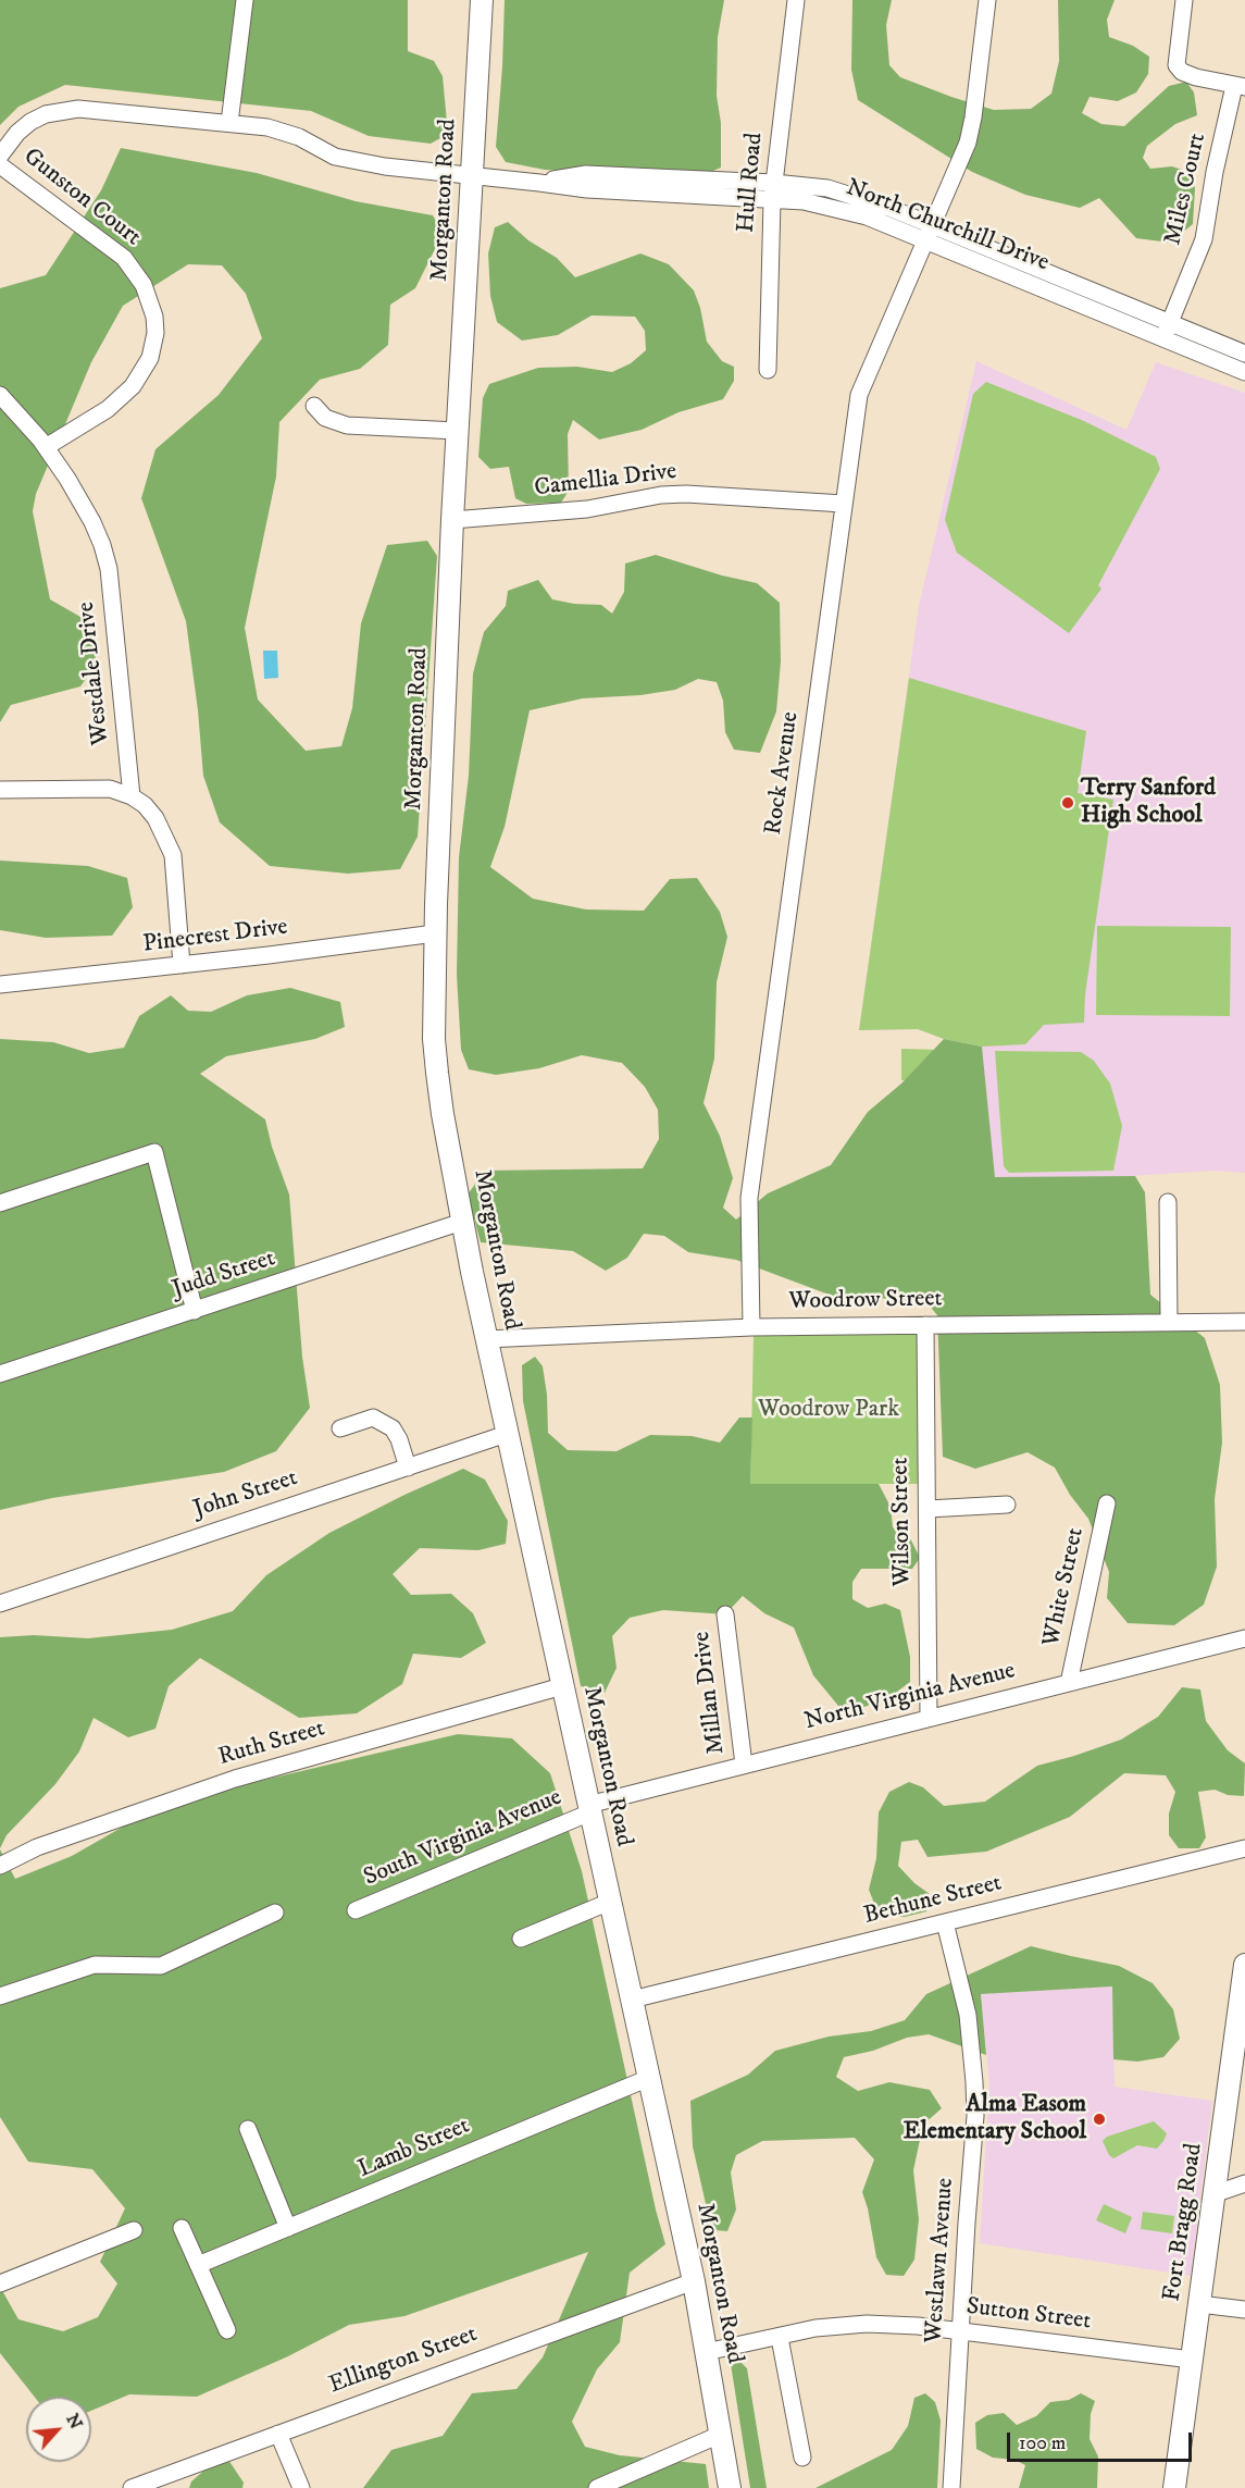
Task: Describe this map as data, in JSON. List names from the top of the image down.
{
  "streets": {
    "main road": ["Morganton Road", "Fort Bragg Road"],
    "street": [
      "Hull Road",
      "Miles Court",
      "Gunston Court",
      "North Churchill Drive",
      "Camellia Drive",
      "Westdale Drive",
      "Rock Avenue",
      "Pinecrest Drive",
      "Judd Street",
      "Woodrow Street",
      "John Street",
      "Wilson Street",
      "White Street",
      "Millan Drive",
      "North Virginia Avenue",
      "Ruth Street",
      "South Virginia Avenue",
      "Bethune Street",
      "Lamb Street",
      "Westlawn Avenue",
      "Sutton Street",
      "Ellington Street"
    ]
  },
  "crossings": [
    ["Hull Road", "North Churchill Drive"],
    ["Miles Court", "North Churchill Drive"],
    ["Gunston Court", "Westdale Drive"],
    ["Morganton Road", "North Churchill Drive"],
    ["Morganton Road", "Camellia Drive"],
    ["Morganton Road", "Pinecrest Drive"],
    ["Morganton Road", "Judd Street"],
    ["Morganton Road", "Woodrow Street"],
    ["Morganton Road", "John Street"],
    ["Morganton Road", "North Virginia Avenue"],
    ["Morganton Road", "Ruth Street"],
    ["Morganton Road", "South Virginia Avenue"],
    ["Morganton Road", "Bethune Street"],
    ["Morganton Road", "Lamb Street"],
    ["Morganton Road", "Sutton Street"],
    ["Morganton Road", "Ellington Street"],
    ["North Churchill Drive", "Rock Avenue"],
    ["Camellia Drive", "Rock Avenue"],
    ["Rock Avenue", "Woodrow Street"],
    ["Woodrow Street", "Wilson Street"],
    ["Wilson Street", "North Virginia Avenue"],
    ["White Street", "North Virginia Avenue"],
    ["Millan Drive", "North Virginia Avenue"],
    ["North Virginia Avenue", "South Virginia Avenue"],
    ["Bethune Street", "Westlawn Avenue"],
    ["Fort Bragg Road", "Sutton Street"],
    ["Westlawn Avenue", "Sutton Street"]
  ],
  "parks": ["Woodrow Park"],
  "places": ["Terry Sanford High School", "Alma Easom Elementary School"],
  "scale_bar": "100 m",
  "north": "top right"
}
